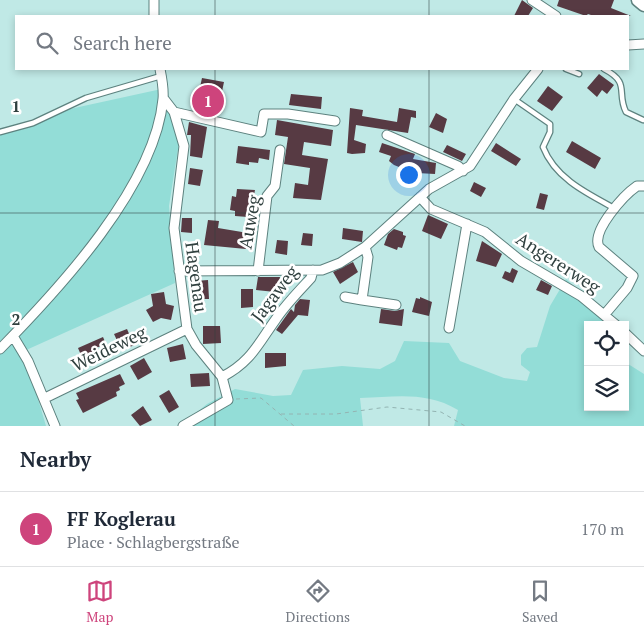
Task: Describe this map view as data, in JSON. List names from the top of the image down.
{
  "streets": {
    "street": [
      "Auweg",
      "Angererweg",
      "Hagenau",
      "Jagaweg",
      "Weideweg"
    ]
  },
  "crossings": [
    ["Auweg", "Hagenau"],
    ["Auweg", "Jagaweg"],
    ["Angererweg", "Jagaweg"],
    ["Hagenau", "Jagaweg"],
    ["Hagenau", "Weideweg"]
  ],
  "page": {
    "search": "Search here",
    "pins": "1",
    "heading": "Nearby",
    "list": [
      {
        "mark": "1",
        "name": "FF Koglerau",
        "note": "Place · Schlagbergstraße",
        "value": "170 m"
      }
    ],
    "nav": ["Map", "Directions", "Saved"]
  },
  "grid": {
    "rows": ["1", "2"]
  }
}
